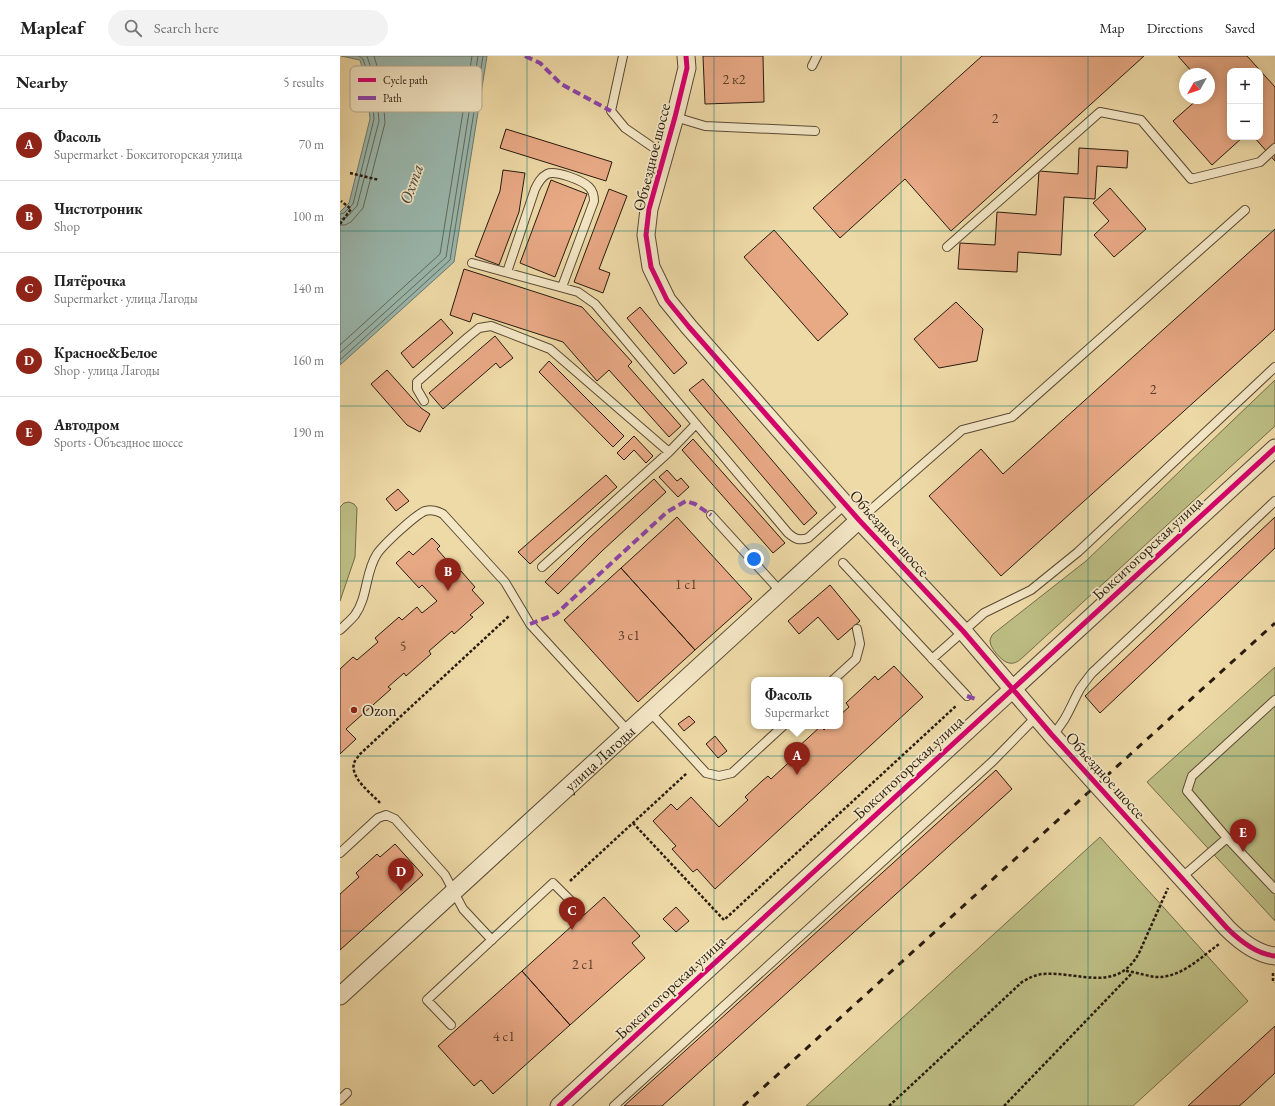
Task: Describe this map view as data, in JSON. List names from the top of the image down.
{
  "streets": {
    "street": ["Объездное шоссе", "Бокситогорская улица", "улица Лагоды"]
  },
  "crossings": [
    ["Объездное шоссе", "Бокситогорская улица"],
    ["Объездное шоссе", "улица Лагоды"]
  ],
  "water": ["Охта"],
  "places": ["Ozon"],
  "house_numbers": [
    "2 к2",
    "2",
    "2",
    "1 c1",
    "3 с1",
    "5",
    "2 с1",
    "4 с1"
  ],
  "legend": ["Cycle path", "Path"],
  "north": "bottom left",
  "page": {
    "header": "Mapleaf",
    "search": "Search here",
    "nav": ["Map", "Directions", "Saved"],
    "heading": ["Nearby", "5 results"],
    "map_buttons": ["+", "−"],
    "list": [
      {
        "mark": "A",
        "name": "Фасоль",
        "note": "Supermarket · Бокситогорская улица",
        "value": "70 m"
      },
      {
        "mark": "B",
        "name": "Чистотроник",
        "note": "Shop",
        "value": "100 m"
      },
      {
        "mark": "C",
        "name": "Пятёрочка",
        "note": "Supermarket · улица Лагоды",
        "value": "140 m"
      },
      {
        "mark": "D",
        "name": "Красное&Белое",
        "note": "Shop · улица Лагоды",
        "value": "160 m"
      },
      {
        "mark": "E",
        "name": "Автодром",
        "note": "Sports · Объездное шоссе",
        "value": "190 m"
      }
    ],
    "pins": [
      "B",
      "A",
      "E",
      "D",
      "C"
    ],
    "popup": ["Фасоль", "Supermarket"]
  }
}
